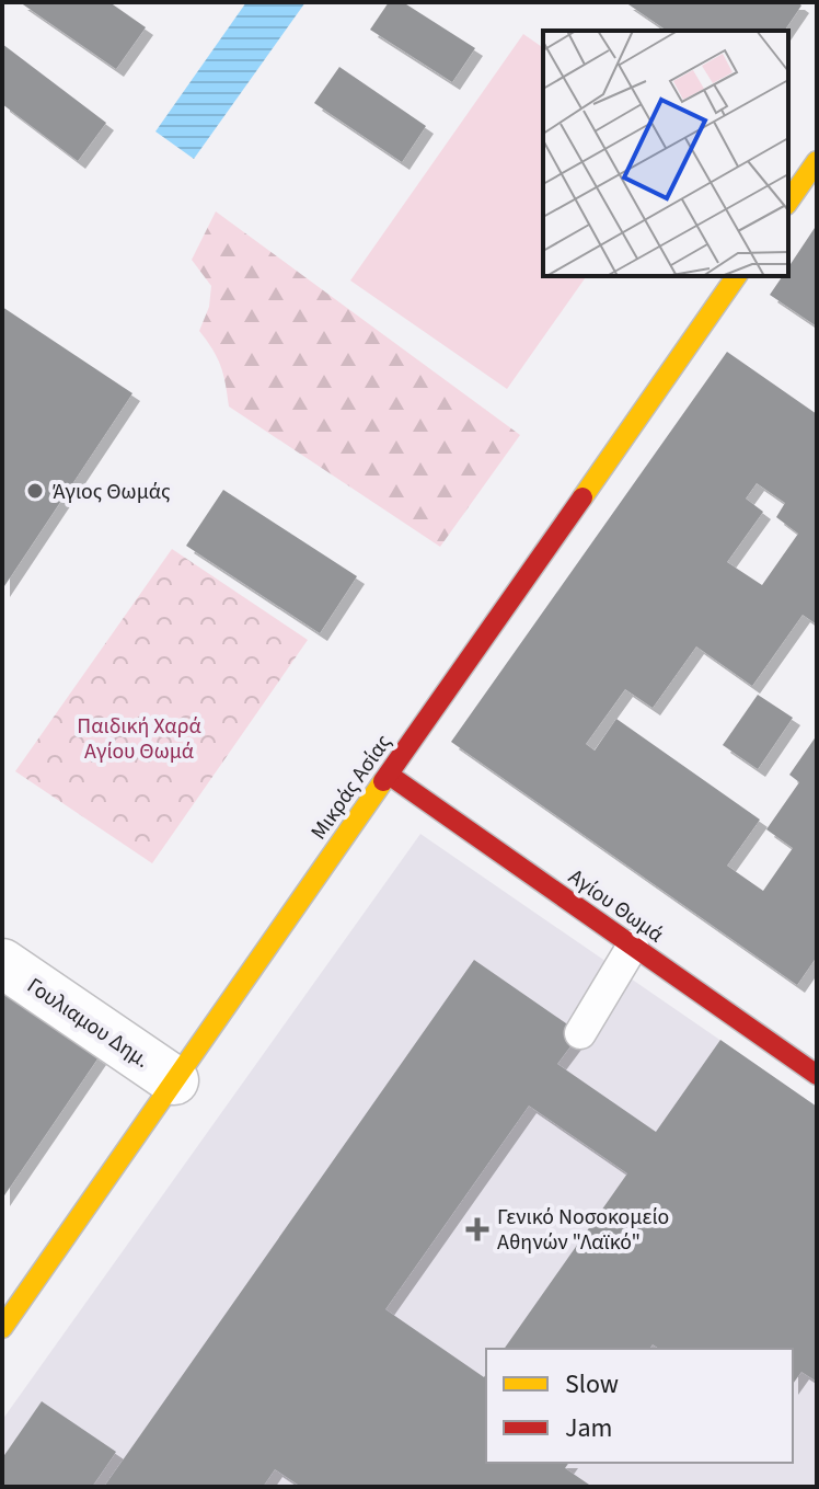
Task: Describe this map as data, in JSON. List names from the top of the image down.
{
  "streets": {
    "street": ["Μικράς Ασίας", "Αγίου Θωμά", "Γουλιαμου Δημ."]
  },
  "crossings": [
    ["Μικράς Ασίας", "Αγίου Θωμά"],
    ["Μικράς Ασίας", "Γουλιαμου Δημ."]
  ],
  "parks": ["Παιδική Χαρά Αγίου Θωμά"],
  "places": {
    "other": ["Άγιος Θωμάς"],
    "health": ["Γενικό Νοσοκομείο Αθηνών \"Λαϊκό\""]
  },
  "legend": ["Slow", "Jam"]
}
